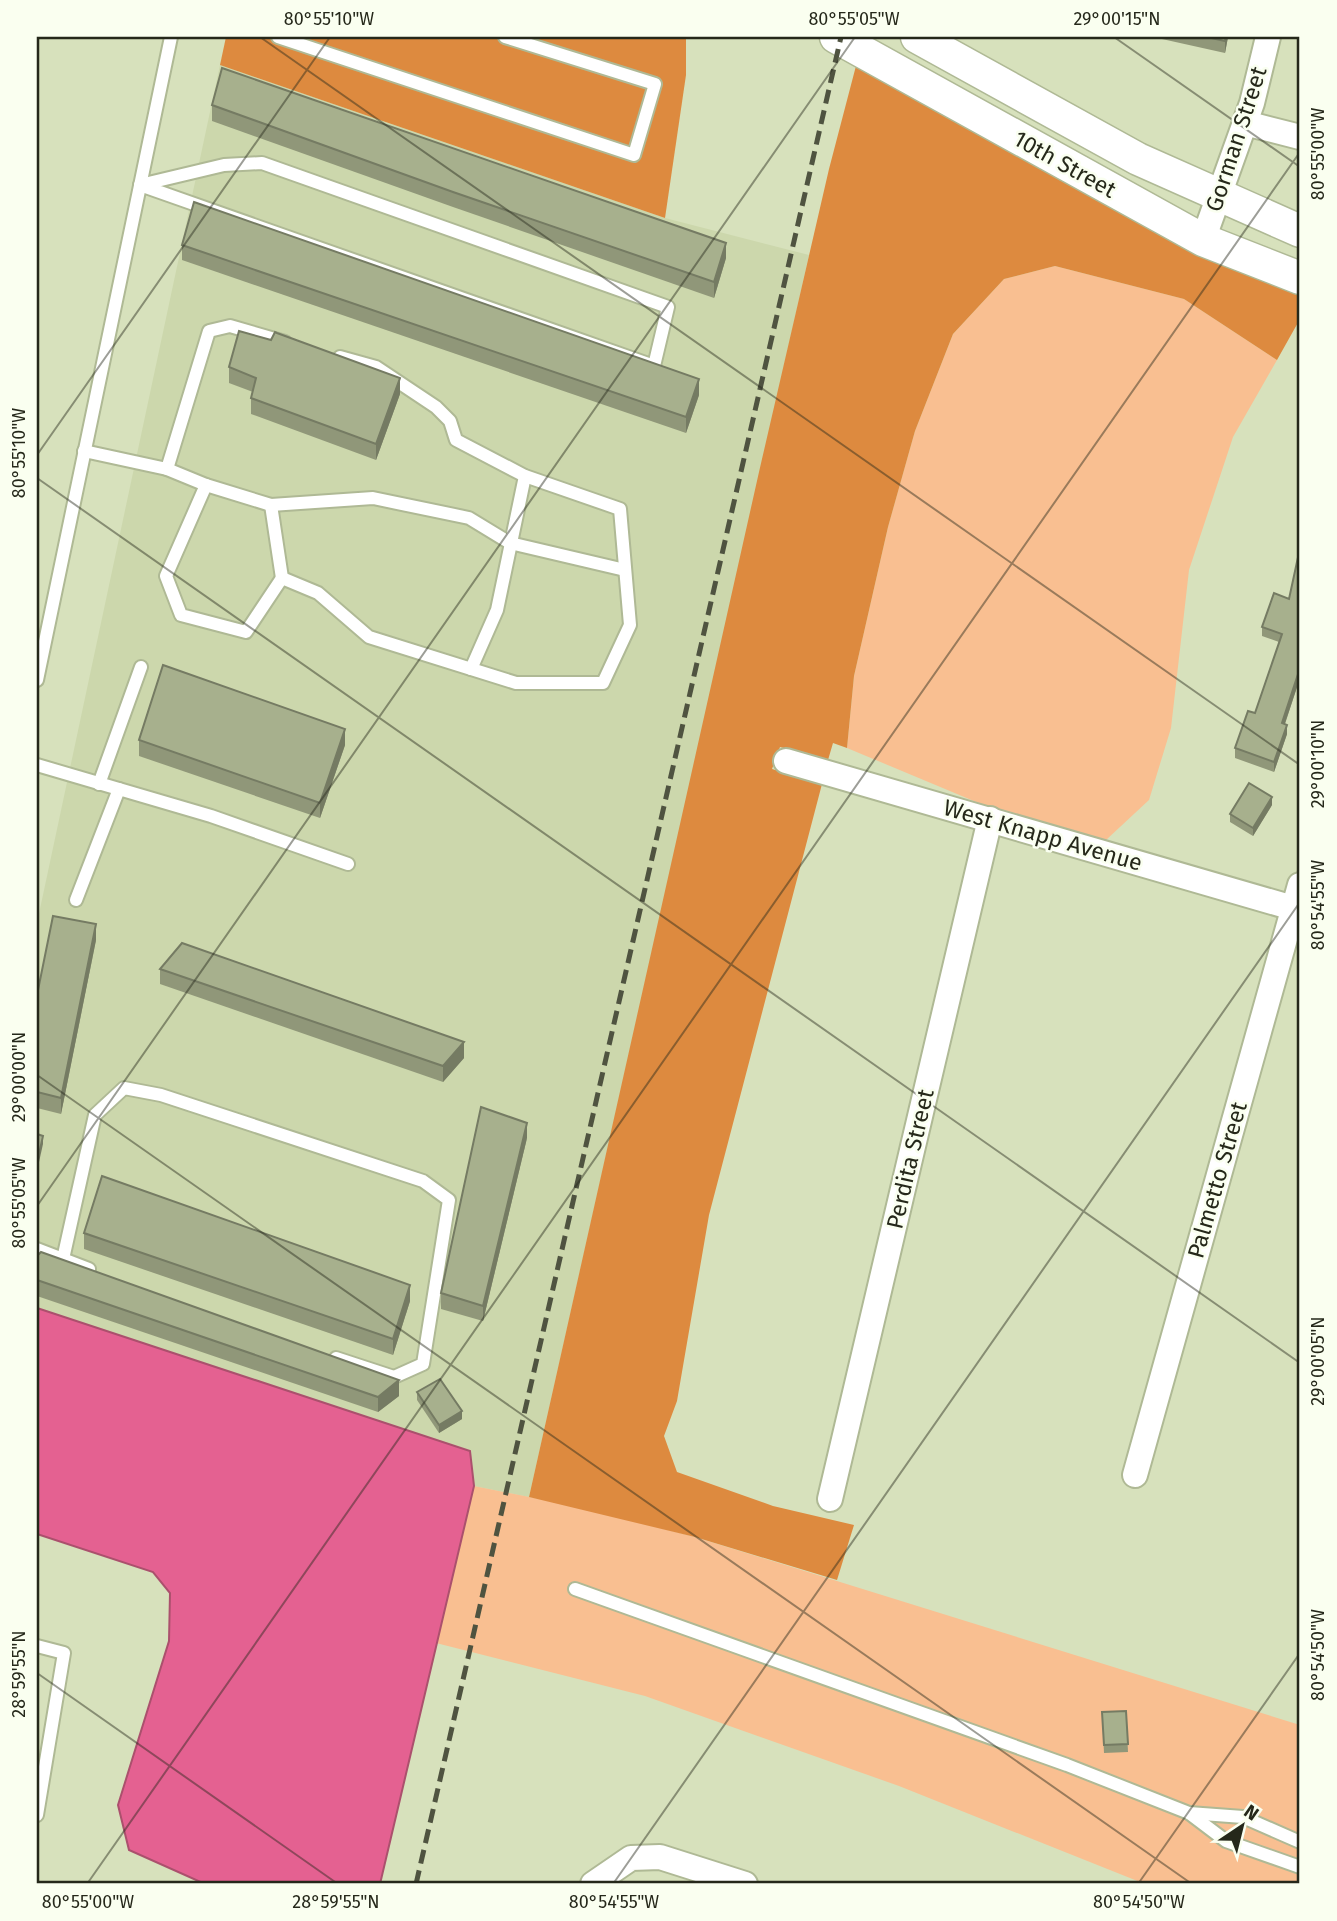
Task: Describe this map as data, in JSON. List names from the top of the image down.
{
  "streets": {
    "street": [
      "Gorman Street",
      "10th Street",
      "West Knapp Avenue",
      "Perdita Street",
      "Palmetto Street"
    ]
  },
  "crossings": [
    ["Gorman Street", "10th Street"],
    ["West Knapp Avenue", "Perdita Street"],
    ["West Knapp Avenue", "Palmetto Street"]
  ],
  "north": "top right",
  "coordinates": [
    "80°55'10\"W",
    "80°55'05\"W",
    "29°00'15\"N",
    "80°55'00\"W",
    "29°00'10\"N",
    "80°54'55\"W",
    "29°00'00\"N",
    "29°00'05\"N",
    "80°54'50\"W",
    "28°59'55\"N"
  ]
}
